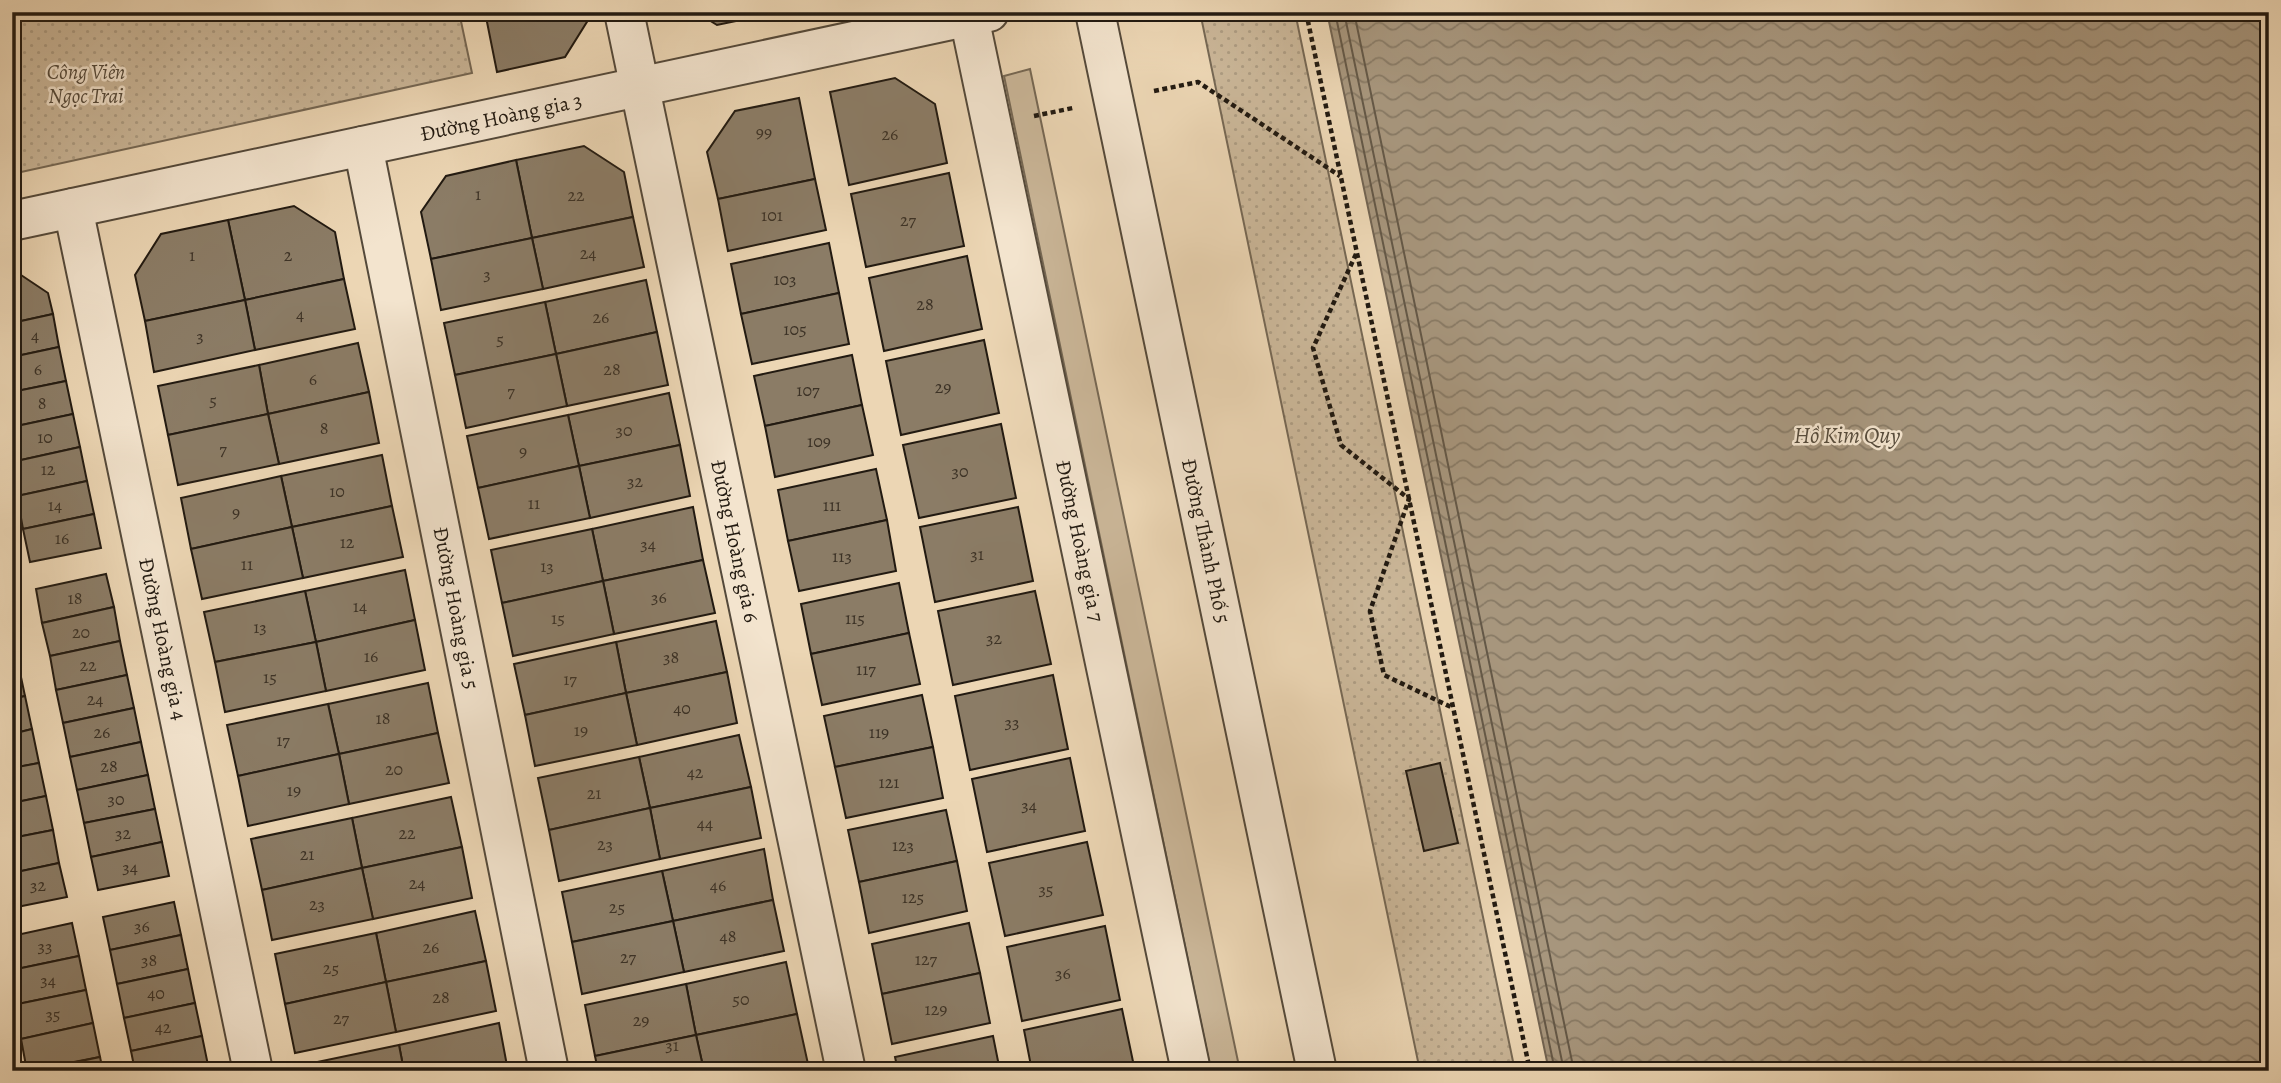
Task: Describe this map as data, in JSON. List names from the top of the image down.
{
  "streets": {
    "street": [
      "Đường Hoàng gia 3",
      "Đường Hoàng gia 6",
      "Đường Hoàng gia 7",
      "Đường Thành Phố 5",
      "Đường Hoàng gia 5",
      "Đường Hoàng gia 4"
    ]
  },
  "crossings": [
    ["Đường Hoàng gia 3", "Đường Hoàng gia 6"],
    ["Đường Hoàng gia 3", "Đường Hoàng gia 7"],
    ["Đường Hoàng gia 3", "Đường Hoàng gia 5"],
    ["Đường Hoàng gia 3", "Đường Hoàng gia 4"]
  ],
  "water": ["Hồ Kim Quy"],
  "parks": ["Công Viên Ngọc Trai"],
  "house_numbers": [
    "99",
    "26",
    "1",
    "22",
    "101",
    "27",
    "24",
    "1",
    "2",
    "3",
    "103",
    "28",
    "4",
    "26",
    "105",
    "4",
    "3",
    "5",
    "6",
    "28",
    "6",
    "29",
    "107",
    "7",
    "5",
    "8",
    "8",
    "30",
    "10",
    "109",
    "7",
    "9",
    "12",
    "30",
    "32",
    "10",
    "11",
    "14",
    "111",
    "9",
    "16",
    "12",
    "34",
    "31",
    "113",
    "11",
    "13",
    "36",
    "18",
    "14",
    "15",
    "115",
    "13",
    "20",
    "32",
    "16",
    "38",
    "22",
    "117",
    "15",
    "17",
    "24",
    "40",
    "18",
    "33",
    "19",
    "26",
    "119",
    "17",
    "28",
    "20",
    "42",
    "121",
    "19",
    "21",
    "30",
    "34",
    "44",
    "32",
    "22",
    "23",
    "123",
    "21",
    "34",
    "24",
    "32",
    "46",
    "35",
    "125",
    "23",
    "25",
    "36",
    "48",
    "33",
    "26",
    "27",
    "127",
    "38",
    "25",
    "36",
    "34",
    "40",
    "28",
    "50",
    "129",
    "35",
    "27",
    "29",
    "42",
    "31"
  ]
}
